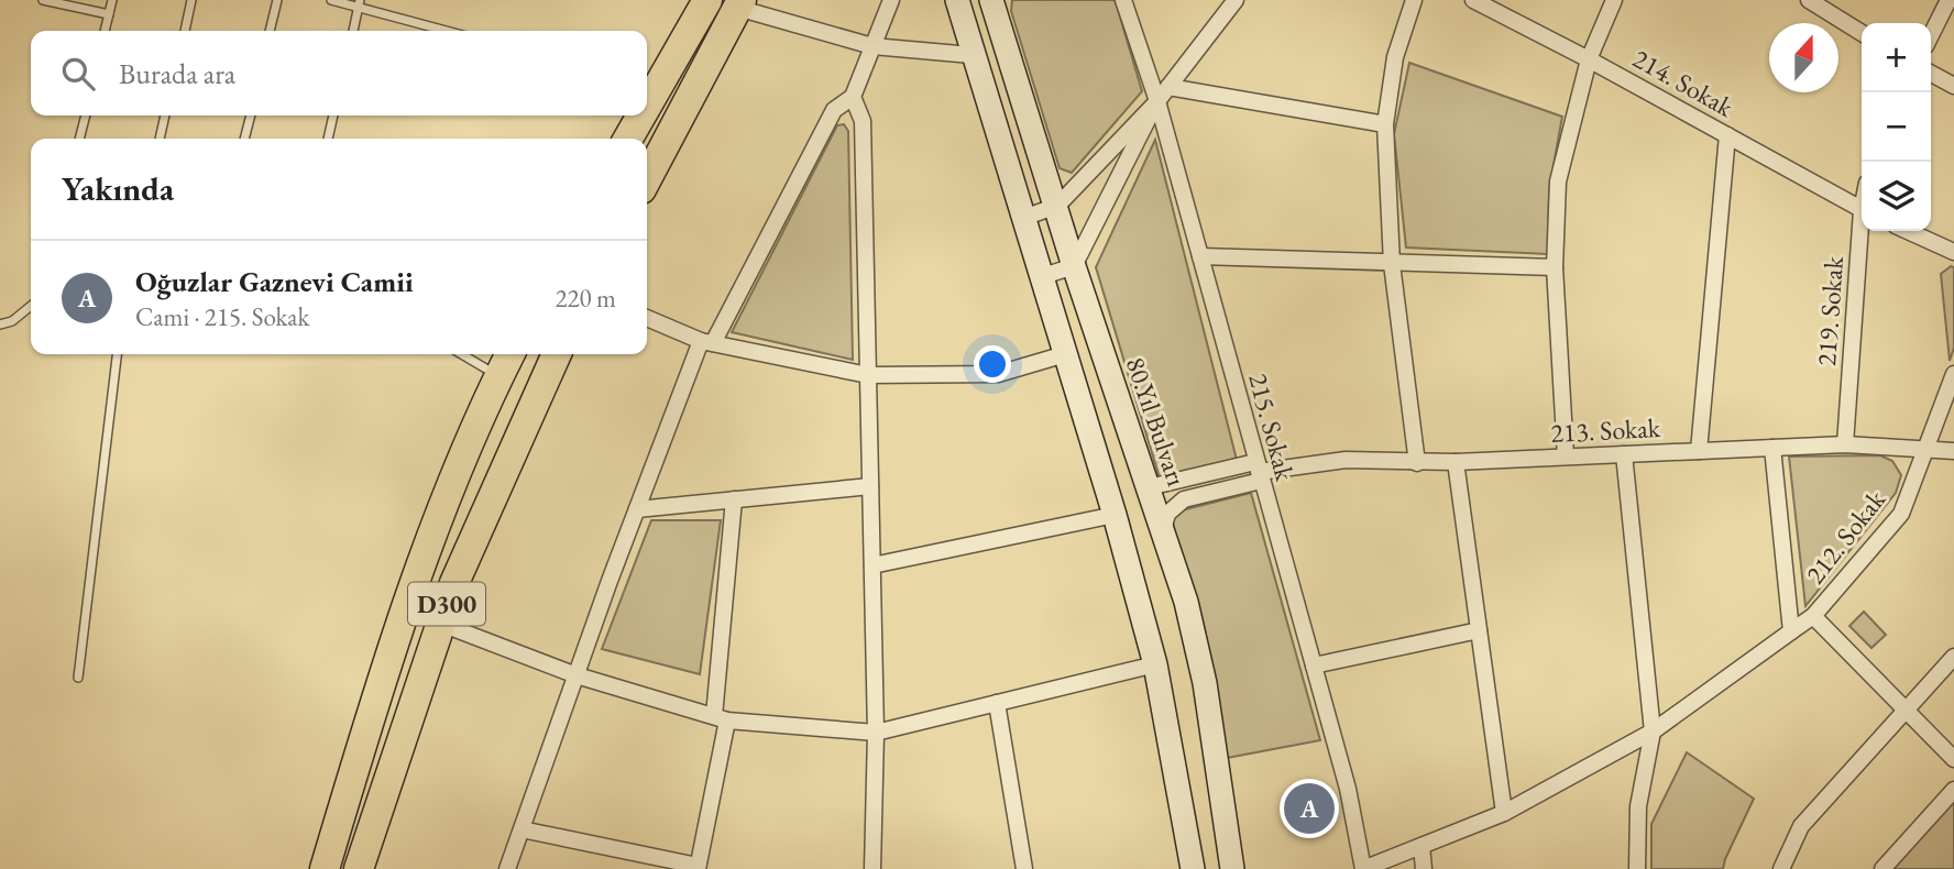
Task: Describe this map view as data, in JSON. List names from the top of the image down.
{
  "streets": {
    "highway": ["D300"],
    "street": [
      "214. Sokak",
      "219. Sokak",
      "80.Yıl Bulvarı",
      "215. Sokak",
      "213. Sokak",
      "212. Sokak"
    ]
  },
  "crossings": [
    ["219. Sokak", "213. Sokak"],
    ["80.Yıl Bulvarı", "213. Sokak"],
    ["215. Sokak", "213. Sokak"],
    ["215. Sokak", "212. Sokak"],
    ["213. Sokak", "212. Sokak"]
  ],
  "north": "top",
  "page": {
    "map_buttons": ["+", "−"],
    "search": "Burada ara",
    "heading": "Yakında",
    "list": [
      {
        "mark": "A",
        "name": "Oğuzlar Gaznevi Camii",
        "note": "Cami · 215. Sokak",
        "value": "220 m"
      }
    ],
    "pins": "A"
  }
}
